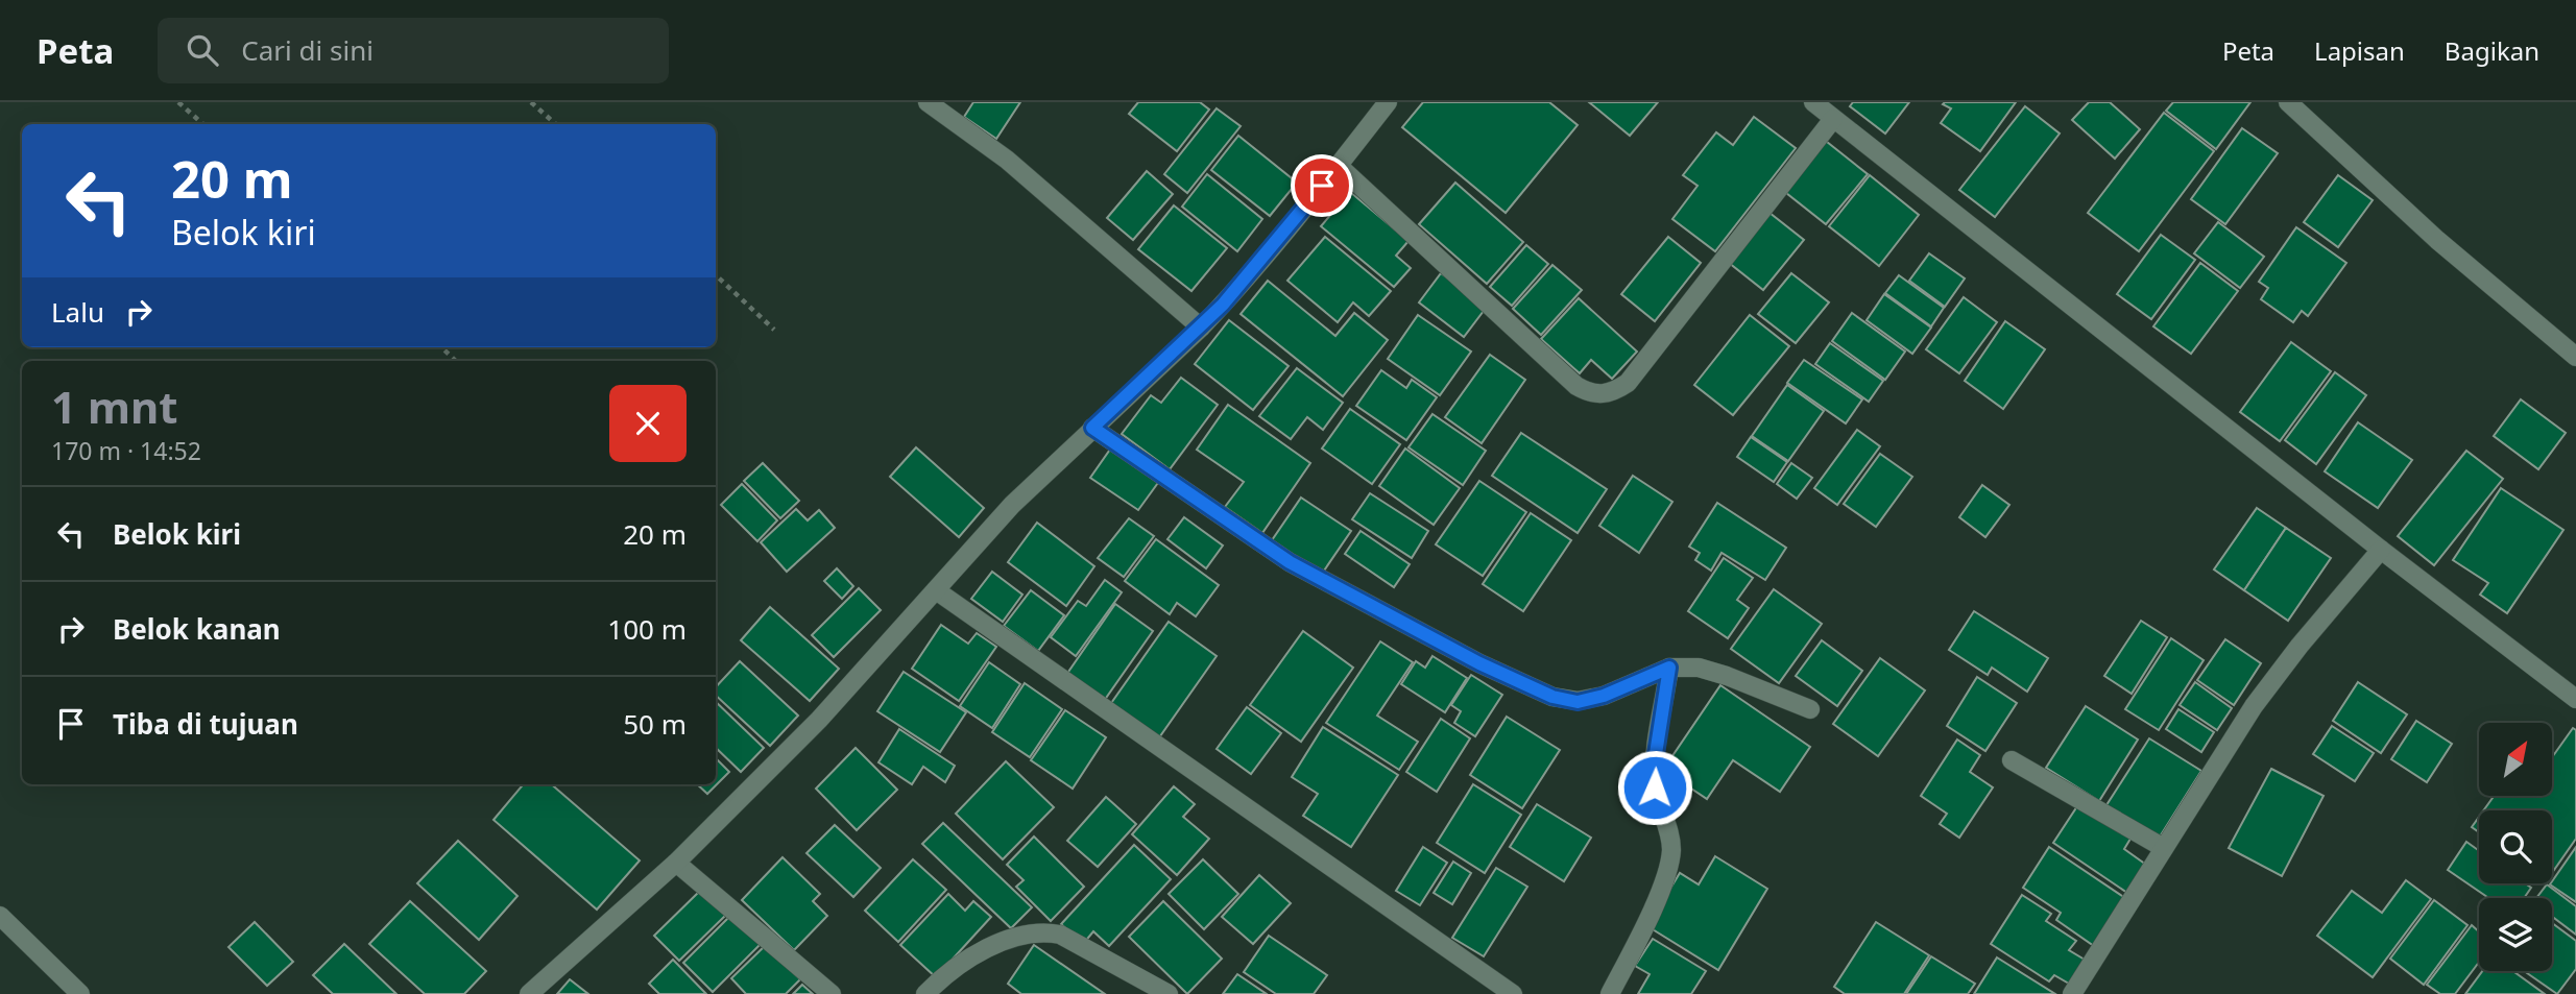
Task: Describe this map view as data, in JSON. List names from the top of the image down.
{
  "north": "top right",
  "page": {
    "header": "Peta",
    "search": "Cari di sini",
    "nav": ["Peta", "Lapisan", "Bagikan"],
    "turn": ["20 m", "Belok kiri"],
    "then": "Lalu",
    "heading": ["1 mnt", "170 m · 14:52"],
    "list": [
      {
        "name": "Belok kiri",
        "value": "20 m"
      },
      {
        "name": "Belok kanan",
        "value": "100 m"
      },
      {
        "name": "Tiba di tujuan",
        "value": "50 m"
      }
    ]
  }
}
